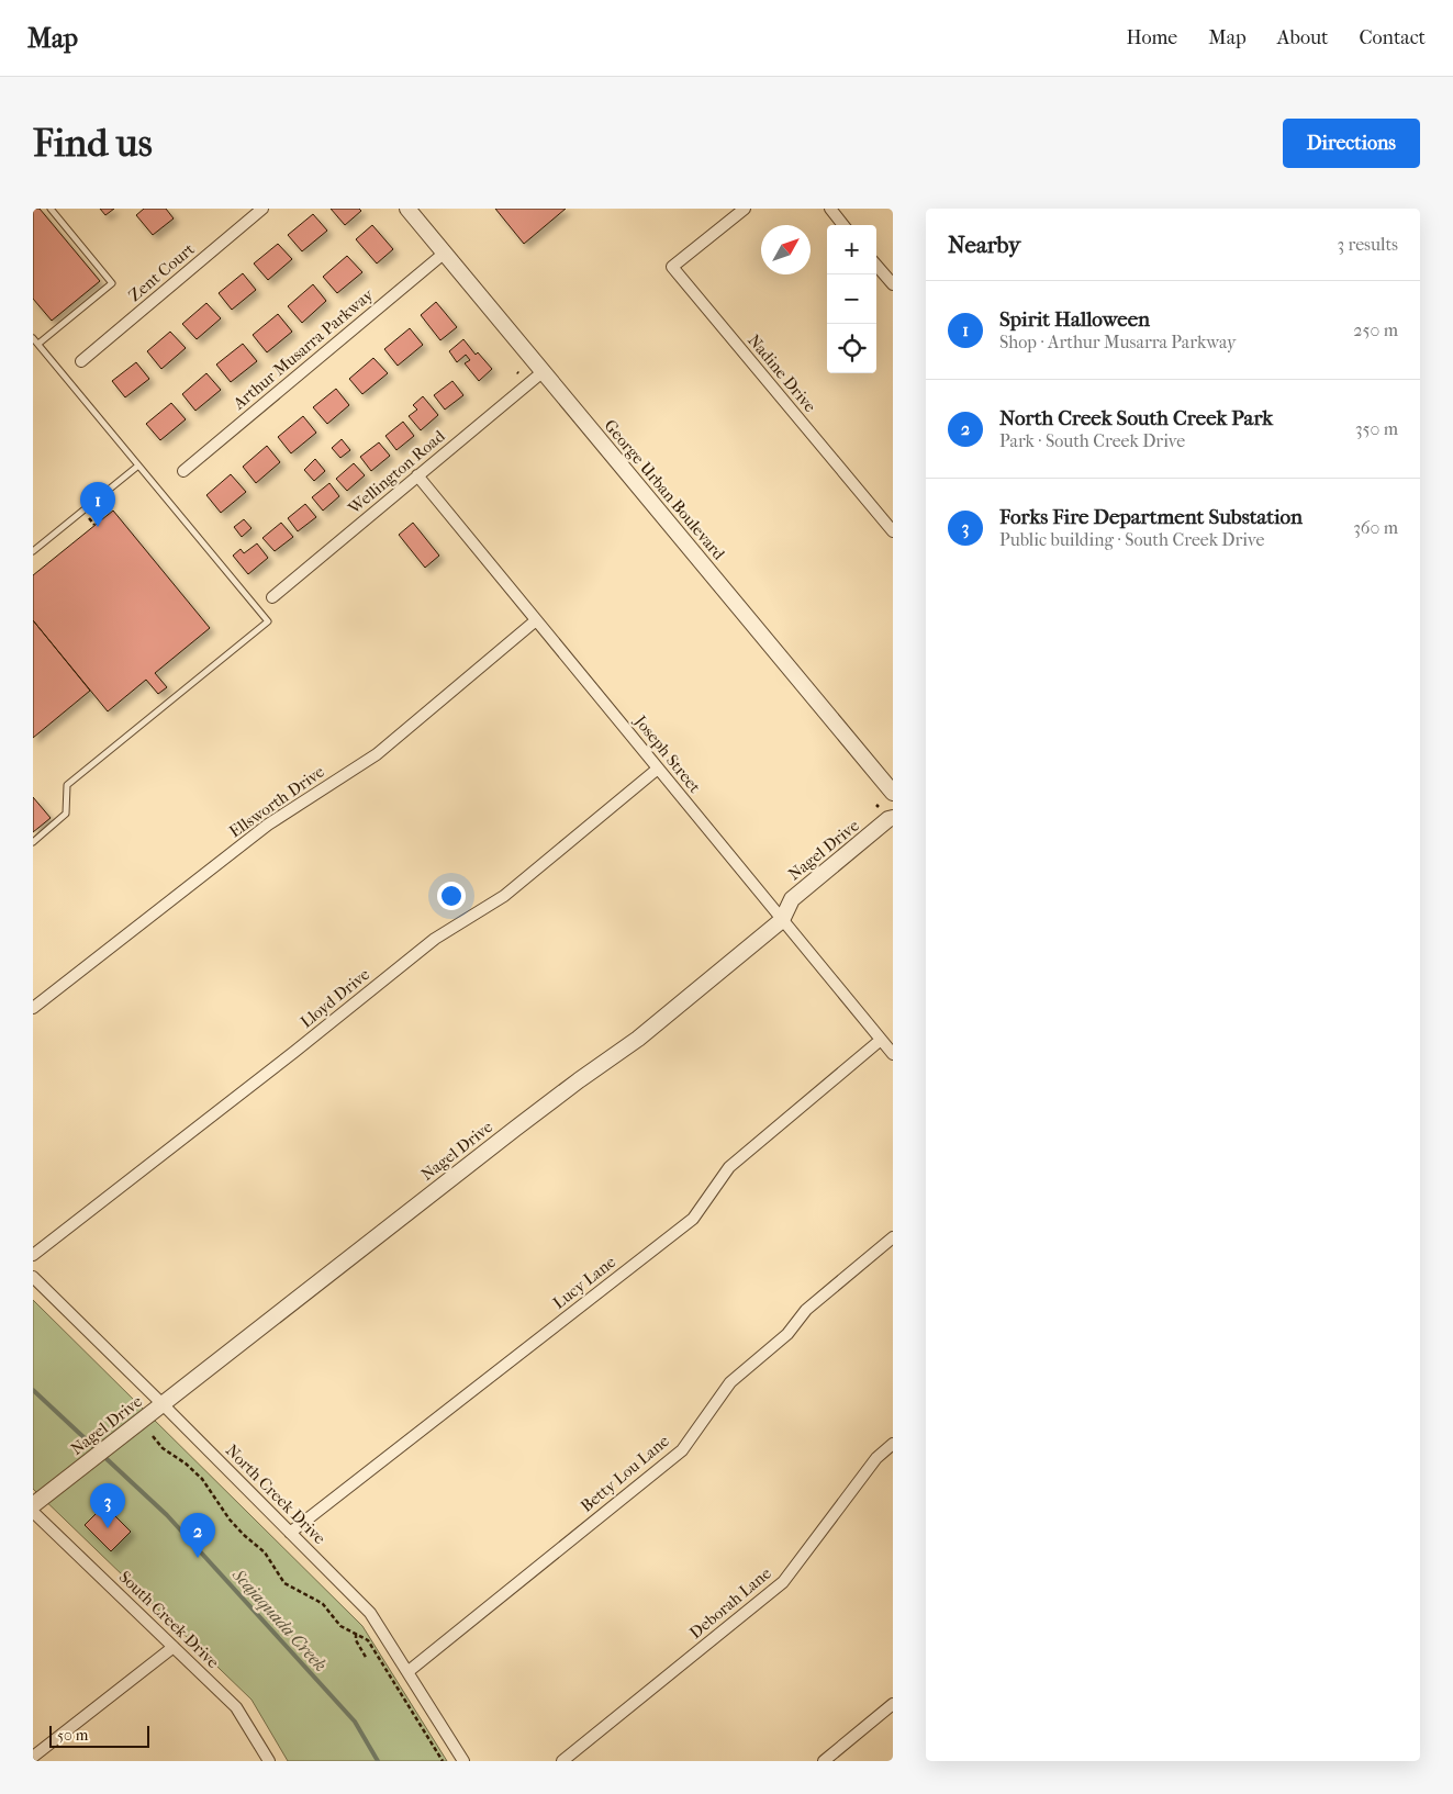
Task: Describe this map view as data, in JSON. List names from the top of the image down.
{
  "streets": {
    "street": [
      "Zent Court",
      "Arthur Musarra Parkway",
      "Nadine Drive",
      "Wellington Road",
      "George Urban Boulevard",
      "Joseph Street",
      "Ellsworth Drive",
      "Nagel Drive",
      "Lloyd Drive",
      "Lucy Lane",
      "Betty Lou Lane",
      "North Creek Drive",
      "Deborah Lane",
      "South Creek Drive"
    ]
  },
  "crossings": [
    ["Arthur Musarra Parkway", "George Urban Boulevard"],
    ["Wellington Road", "George Urban Boulevard"],
    ["Wellington Road", "Joseph Street"],
    ["Joseph Street", "Ellsworth Drive"],
    ["Joseph Street", "Nagel Drive"],
    ["Joseph Street", "Lloyd Drive"],
    ["Joseph Street", "Lucy Lane"],
    ["Nagel Drive", "North Creek Drive"],
    ["Lucy Lane", "North Creek Drive"],
    ["Betty Lou Lane", "North Creek Drive"]
  ],
  "water": ["Scajaquada Creek"],
  "scale_bar": "50 m",
  "north": "top right",
  "page": {
    "header": "Map",
    "nav": [
      "Home",
      "Map",
      "About",
      "Contact"
    ],
    "buttons": "Directions",
    "title": "Find us",
    "heading": ["Nearby", "3 results"],
    "map_buttons": ["+", "−"],
    "list": [
      {
        "mark": "1",
        "name": "Spirit Halloween",
        "note": "Shop · Arthur Musarra Parkway",
        "value": "250 m"
      },
      {
        "mark": "2",
        "name": "North Creek South Creek Park",
        "note": "Park · South Creek Drive",
        "value": "350 m"
      },
      {
        "mark": "3",
        "name": "Forks Fire Department Substation",
        "note": "Public building · South Creek Drive",
        "value": "360 m"
      }
    ],
    "pins": ["1", "3", "2"],
    "scale": "50 m"
  }
}
